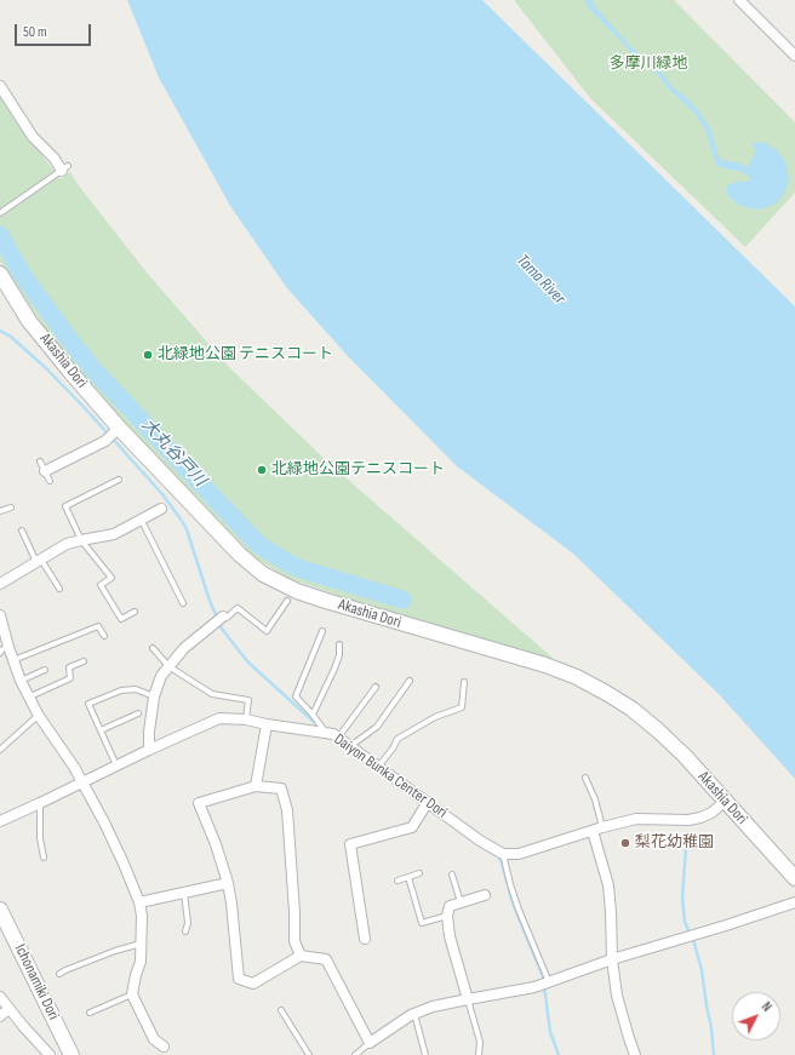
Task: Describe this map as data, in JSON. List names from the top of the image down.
{
  "streets": {
    "street": ["Akashia Dori", "Daiyon Bunka Center Dori", "Ichonamiki Dori"]
  },
  "water": ["Tama River", "大丸谷戸川"],
  "parks": ["多摩川緑地"],
  "places": ["北緑地公園 テニスコート", "北緑地公園テニスコート", "梨花幼稚園"],
  "scale_bar": "50 m",
  "north": "top right"
}
